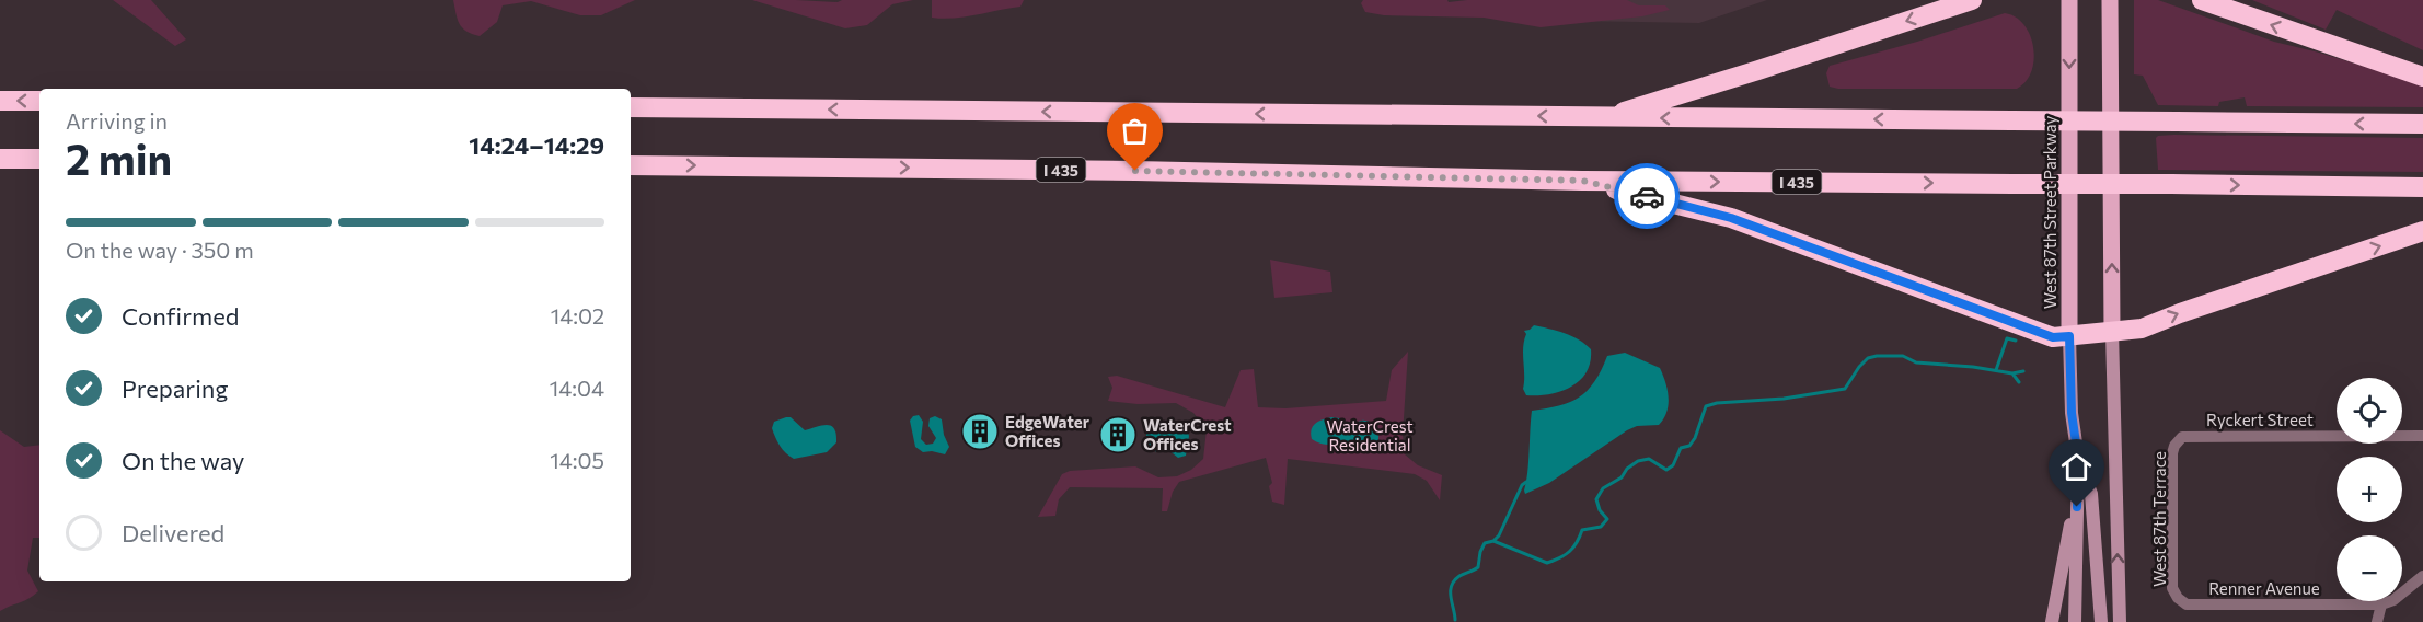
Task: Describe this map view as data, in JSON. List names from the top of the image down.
{
  "streets": {
    "highway": ["I 435"],
    "main road": ["West 87th Street Parkway"],
    "street": ["Ryckert Street", "West 87th Terrace", "Renner Avenue"]
  },
  "crossings": [
    ["Ryckert Street", "West 87th Terrace"],
    ["West 87th Terrace", "Renner Avenue"]
  ],
  "parks": ["WaterCrest Residential"],
  "places": {
    "building": ["EdgeWater Offices", "WaterCrest Offices"]
  },
  "page": {
    "heading": ["2 min", "Arriving in", "14:24–14:29"],
    "bar": "On the way · 350 m",
    "list": [
      ["Confirmed", "14:02"],
      ["Preparing", "14:04"],
      ["On the way", "14:05"],
      "Delivered"
    ],
    "map_buttons": ["+", "−"]
  }
}
